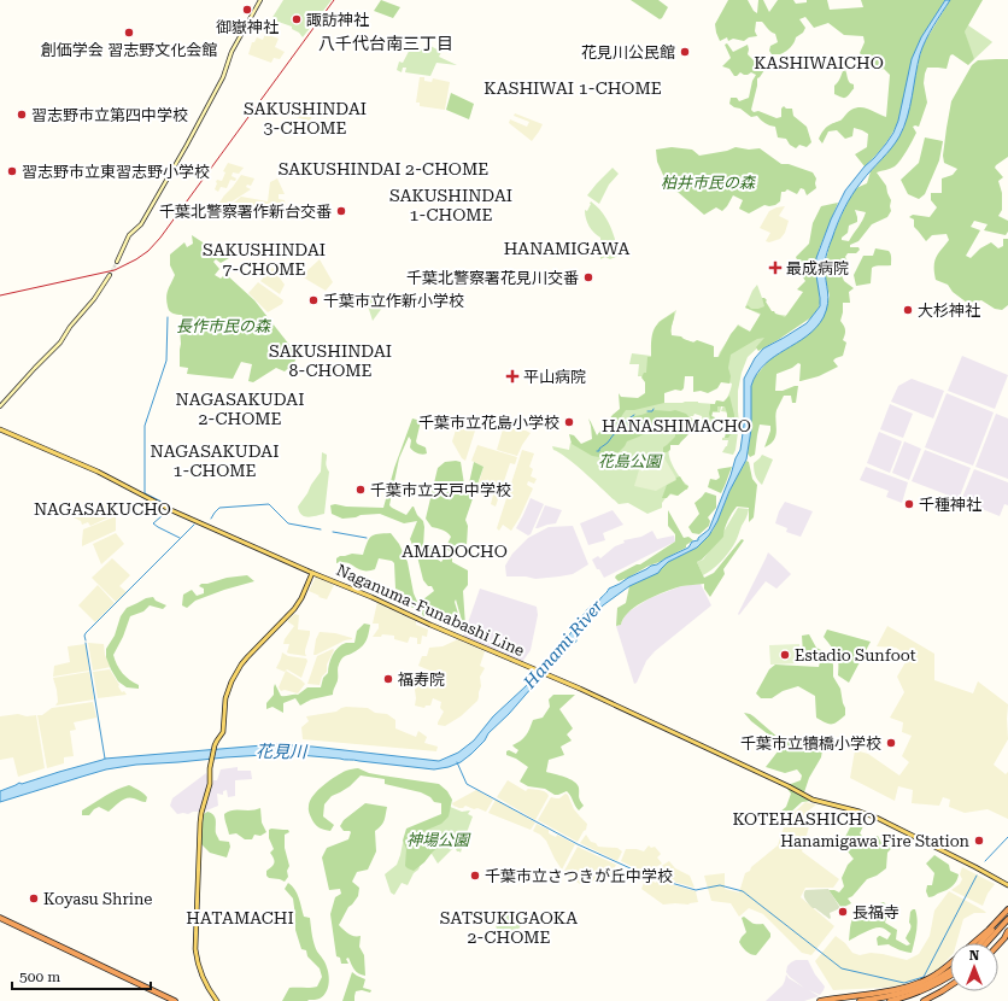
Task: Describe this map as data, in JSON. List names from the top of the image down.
{
  "streets": {
    "main road": ["Naganuma-Funabashi Line"]
  },
  "districts": [
    "八千代台南三丁目",
    "KASHIWAICHO",
    "KASHIWAI 1-CHOME",
    "SAKUSHINDAI 3-CHOME",
    "SAKUSHINDAI 2-CHOME",
    "SAKUSHINDAI 1-CHOME",
    "HANAMIGAWA",
    "SAKUSHINDAI 7-CHOME",
    "SAKUSHINDAI 8-CHOME",
    "NAGASAKUDAI 2-CHOME",
    "HANASHIMACHO",
    "NAGASAKUDAI 1-CHOME",
    "NAGASAKUCHO",
    "AMADOCHO",
    "KOTEHASHICHO",
    "HATAMACHI",
    "SATSUKIGAOKA 2-CHOME"
  ],
  "water": ["Hanami River", "花見川"],
  "parks": [
    "柏井市民の森",
    "長作市民の森",
    "花島公園",
    "神場公園"
  ],
  "places": {
    "other": [
      "御嶽神社",
      "諏訪神社",
      "創価学会 習志野文化会館",
      "花見川公民館",
      "習志野市立第四中学校",
      "習志野市立東習志野小学校",
      "千葉北警察署作新台交番",
      "千葉北警察署花見川交番",
      "千葉市立作新小学校",
      "大杉神社",
      "千葉市立花島小学校",
      "千葉市立天戸中学校",
      "千種神社",
      "Estadio Sunfoot",
      "福寿院",
      "千葉市立犢橋小学校",
      "Hanamigawa Fire Station",
      "千葉市立さつきが丘中学校",
      "Koyasu Shrine",
      "長福寺"
    ],
    "health": ["最成病院", "平山病院"]
  },
  "scale_bar": "500 m",
  "north": "top"
}
